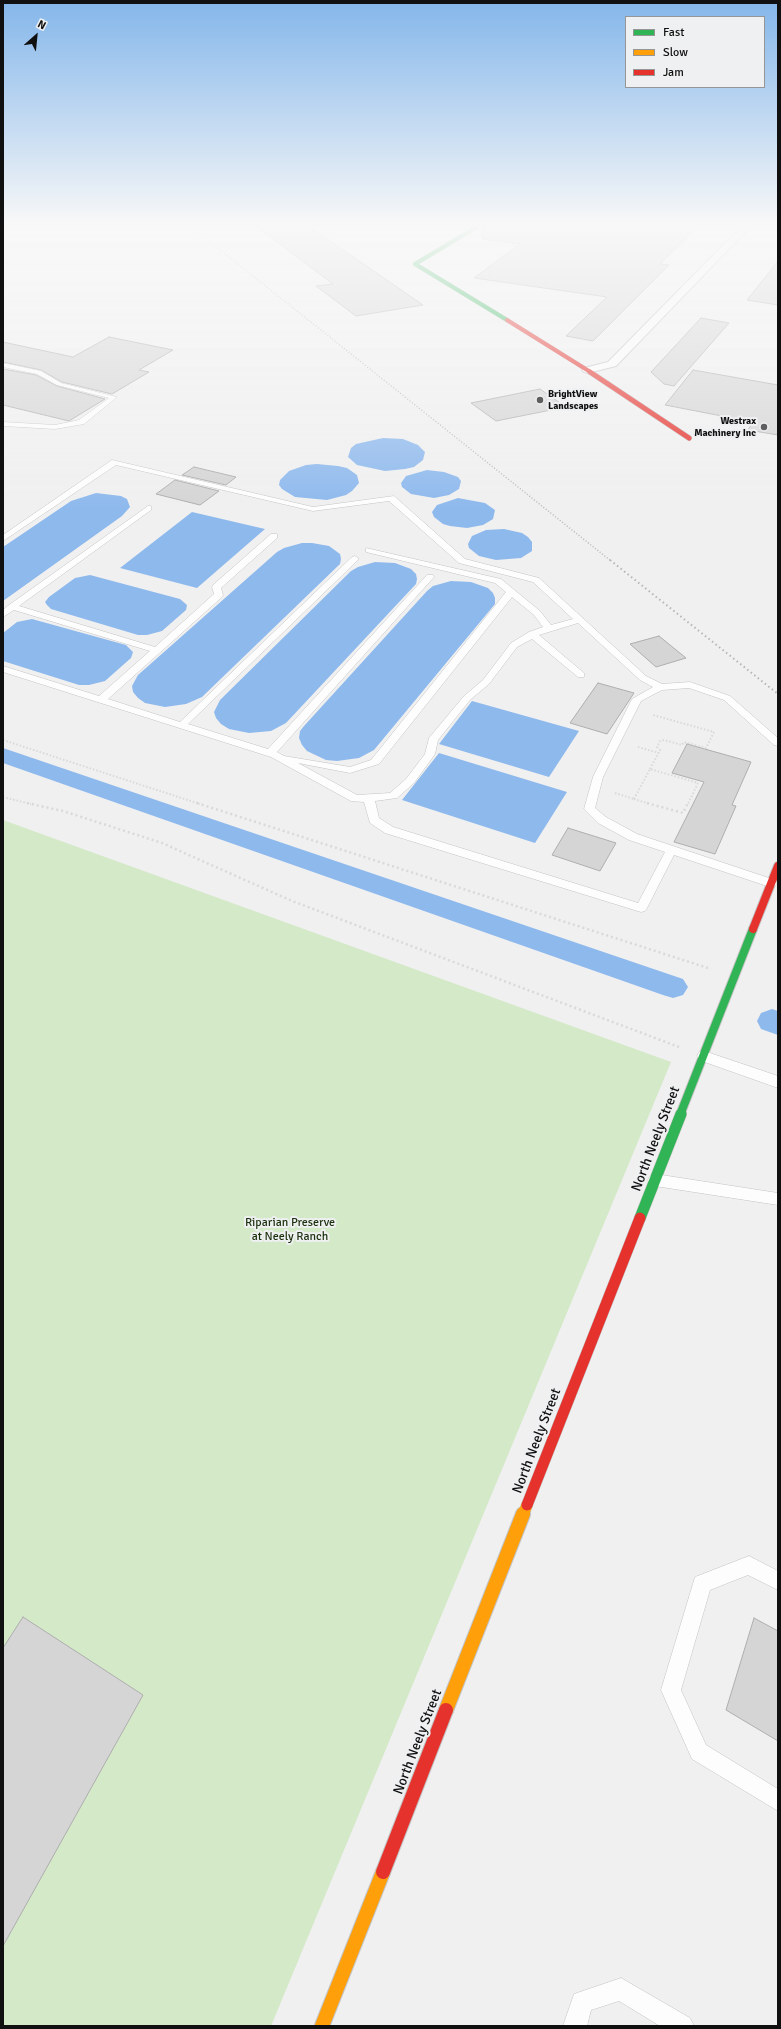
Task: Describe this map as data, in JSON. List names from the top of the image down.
{
  "streets": {
    "street": ["North Neely Street"]
  },
  "parks": ["Riparian Preserve at Neely Ranch"],
  "places": ["BrightView Landscapes", "Westrax Machinery Inc"],
  "legend": ["Fast", "Slow", "Jam"],
  "north": "top right"
}
